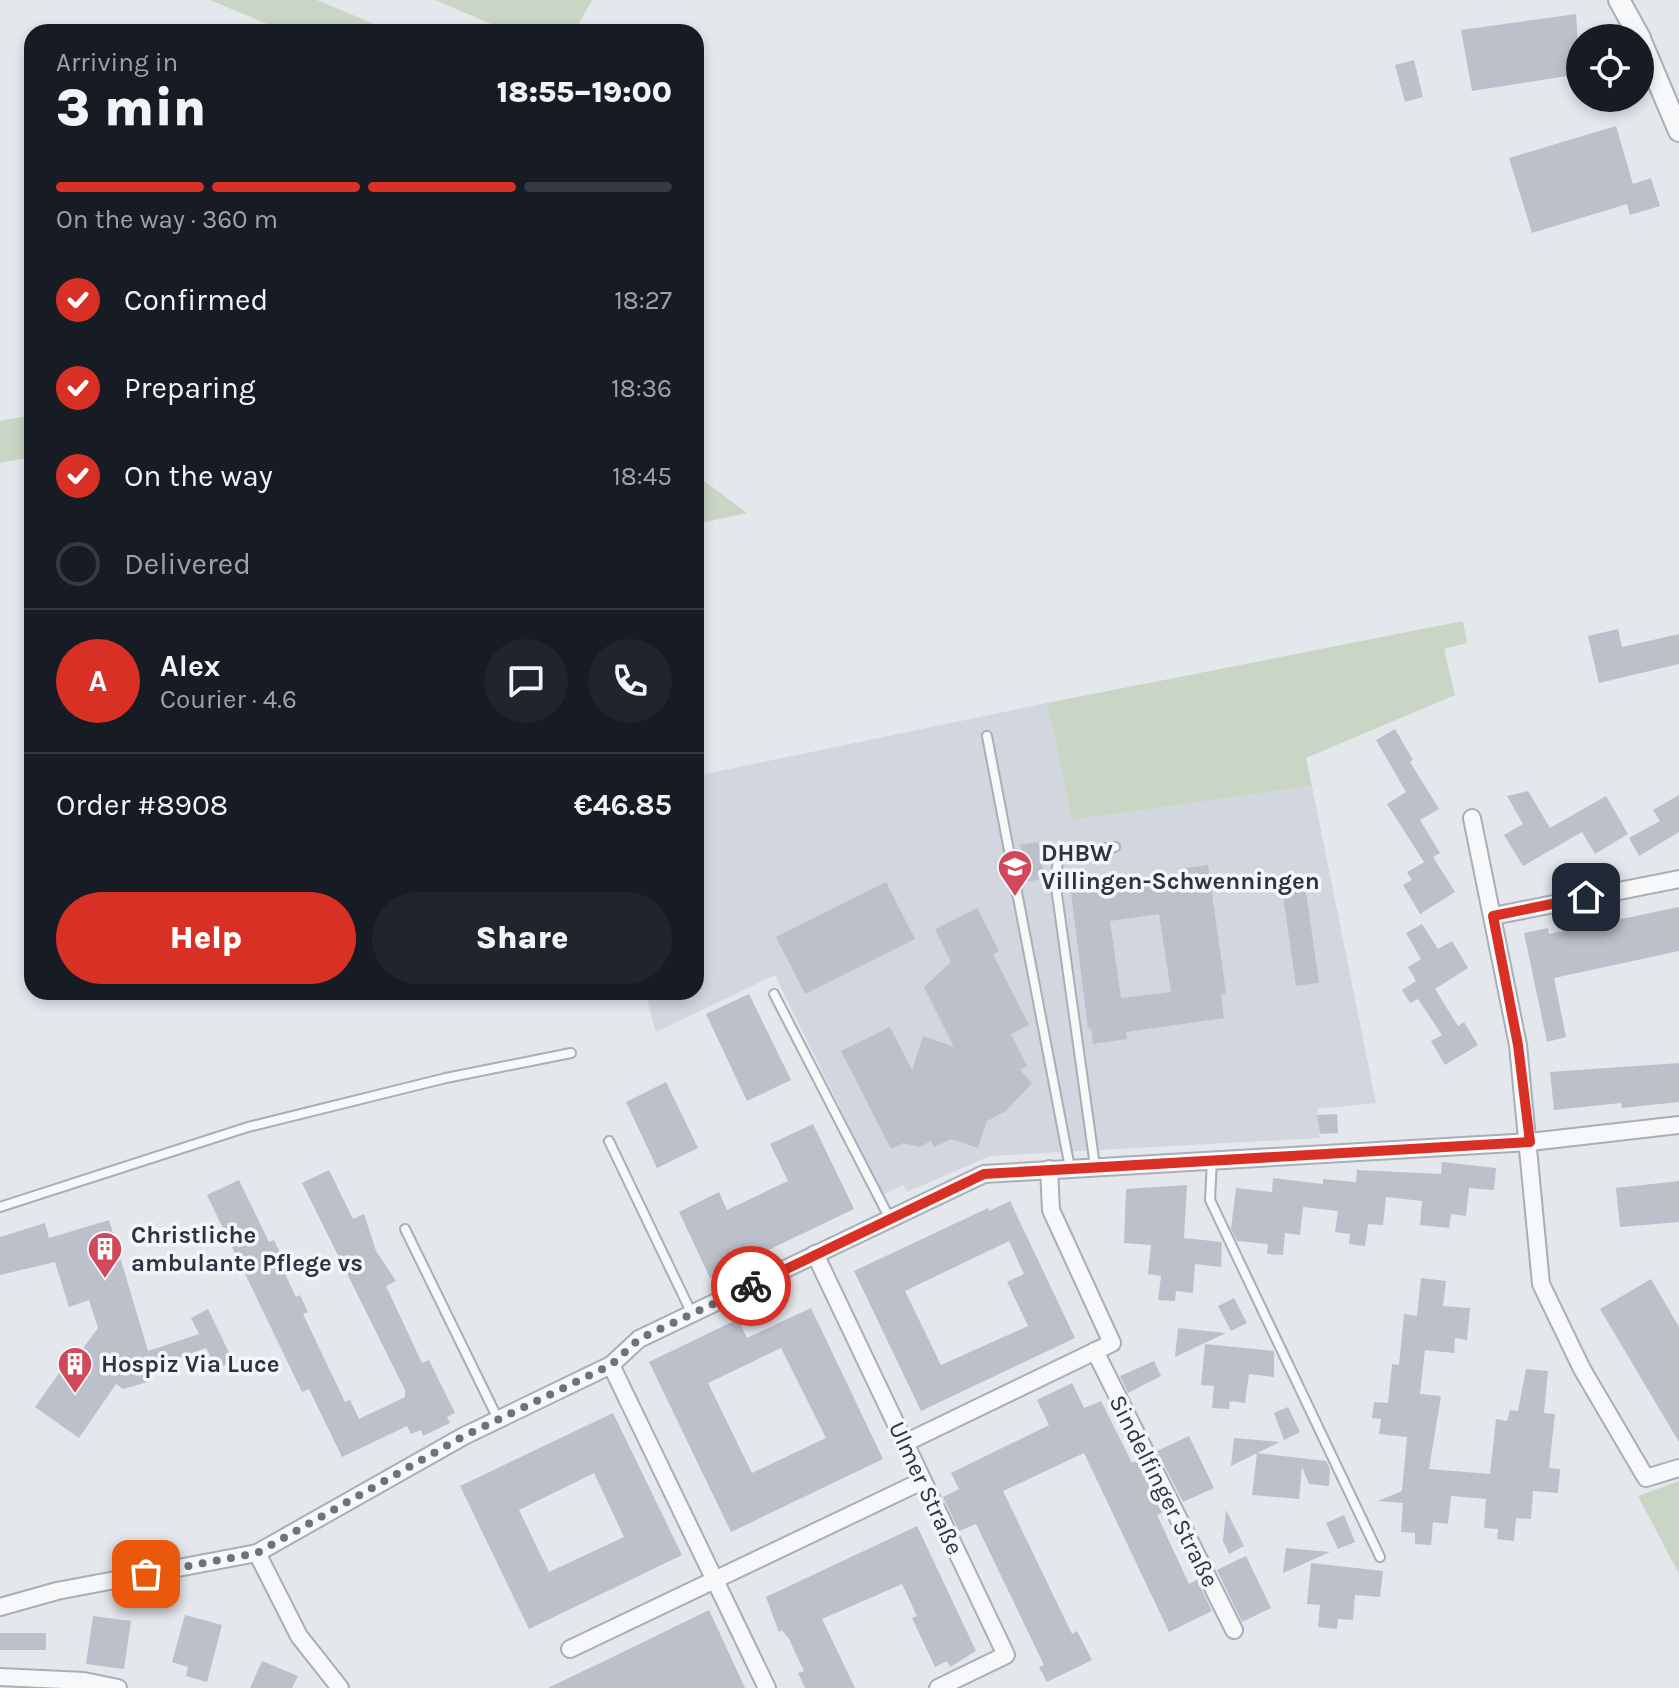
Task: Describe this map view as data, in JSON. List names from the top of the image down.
{
  "streets": {
    "street": ["Ulmer Straße", "Sindelfinger Straße"]
  },
  "places": {
    "school or university": ["DHBW Villingen-Schwenningen"],
    "building": ["Christliche ambulante Pflege vs", "Hospiz Via Luce"]
  },
  "page": {
    "heading": ["3 min", "Arriving in", "18:55–19:00"],
    "panel": [
      "Alex",
      "Courier · 4.6",
      "Order #8908",
      "€46.85"
    ],
    "bar": "On the way · 360 m",
    "list": [
      ["Confirmed", "18:27"],
      ["Preparing", "18:36"],
      ["On the way", "18:45"],
      "Delivered"
    ],
    "round": "A",
    "buttons": ["Help", "Share"]
  }
}
